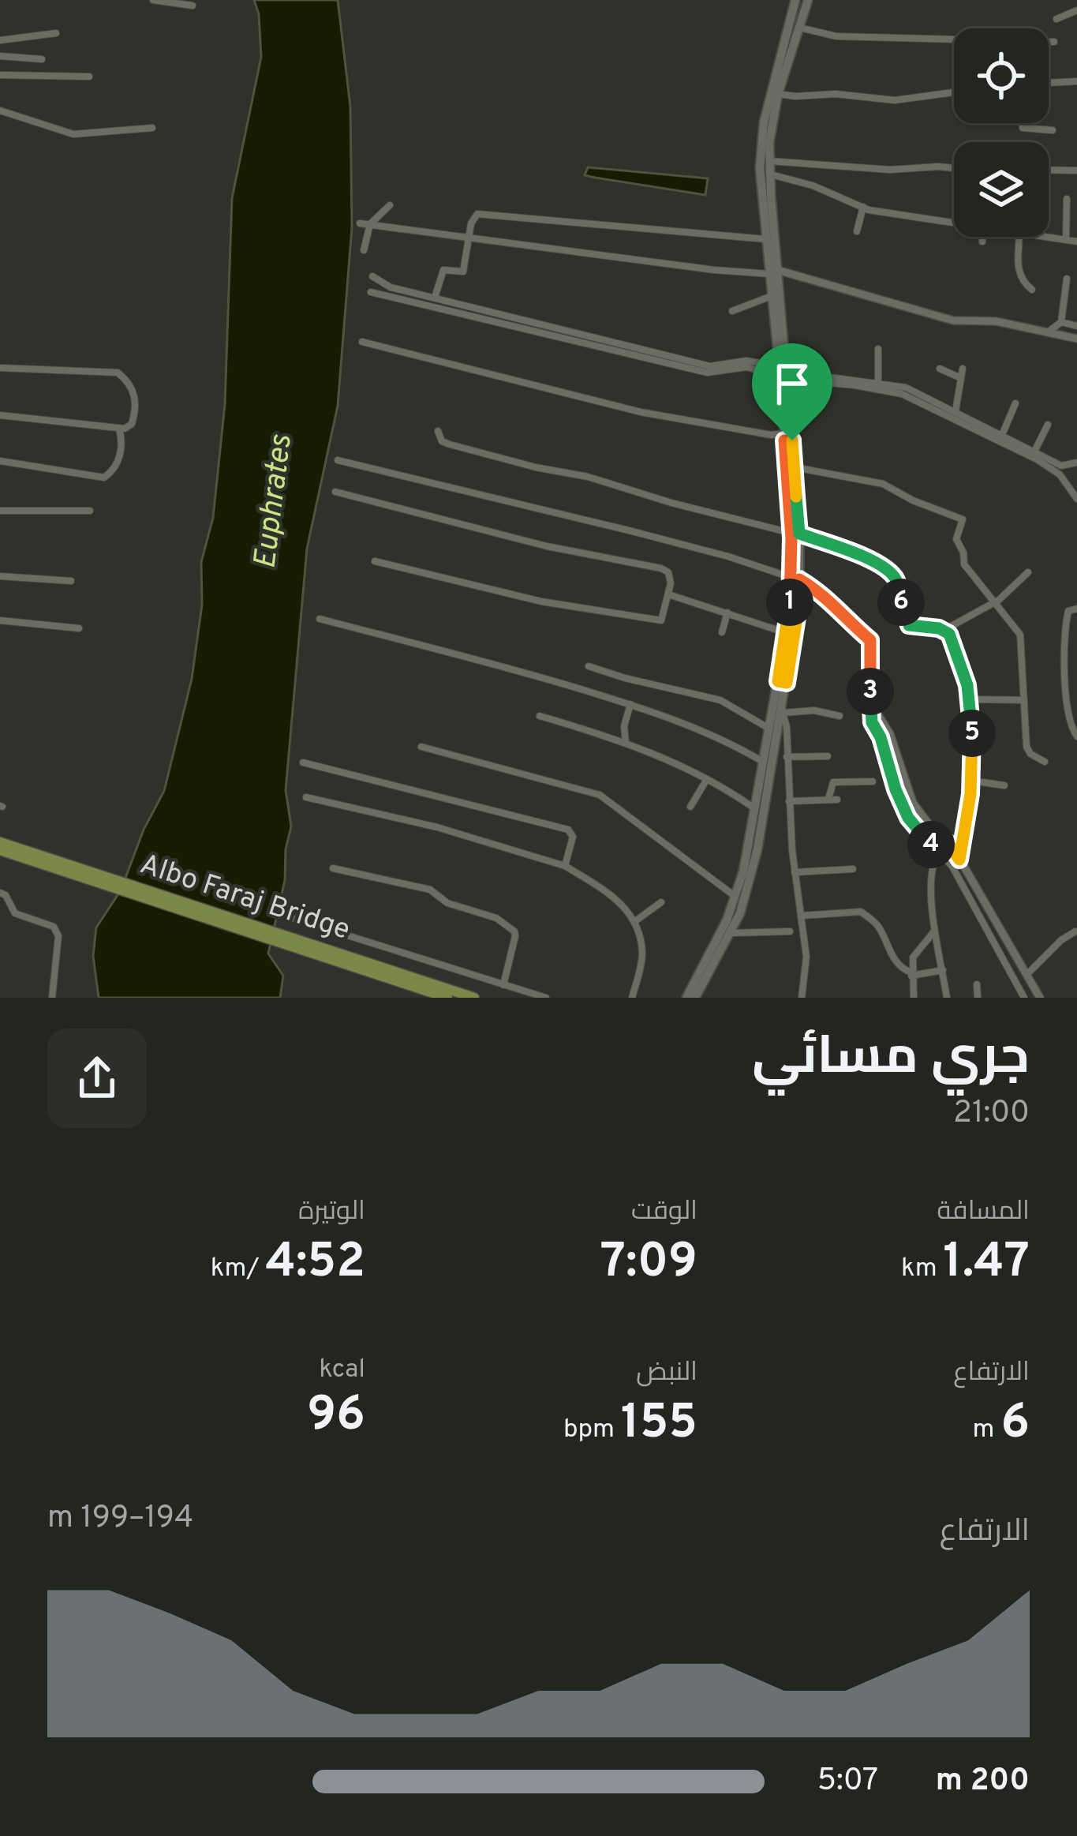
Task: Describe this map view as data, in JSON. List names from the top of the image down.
{
  "streets": {
    "main road": ["Albo Faraj Bridge"]
  },
  "water": ["Euphrates"],
  "page": {
    "pins": [
      "1",
      "6",
      "3",
      "5",
      "4"
    ],
    "heading": ["جري مسائي", "21:00"],
    "stats": [
      ["المسافة", "1.47 km"],
      ["الوقت", "7:09"],
      ["الوتيرة", "4:52 /km"],
      ["الارتفاع", "6 m"],
      ["النبض", "155 bpm"],
      ["kcal", "96"]
    ],
    "chart": ["الارتفاع", "194–199 m"],
    "list": [
      {
        "name": "200 m",
        "note": "5:07"
      }
    ]
  }
}
